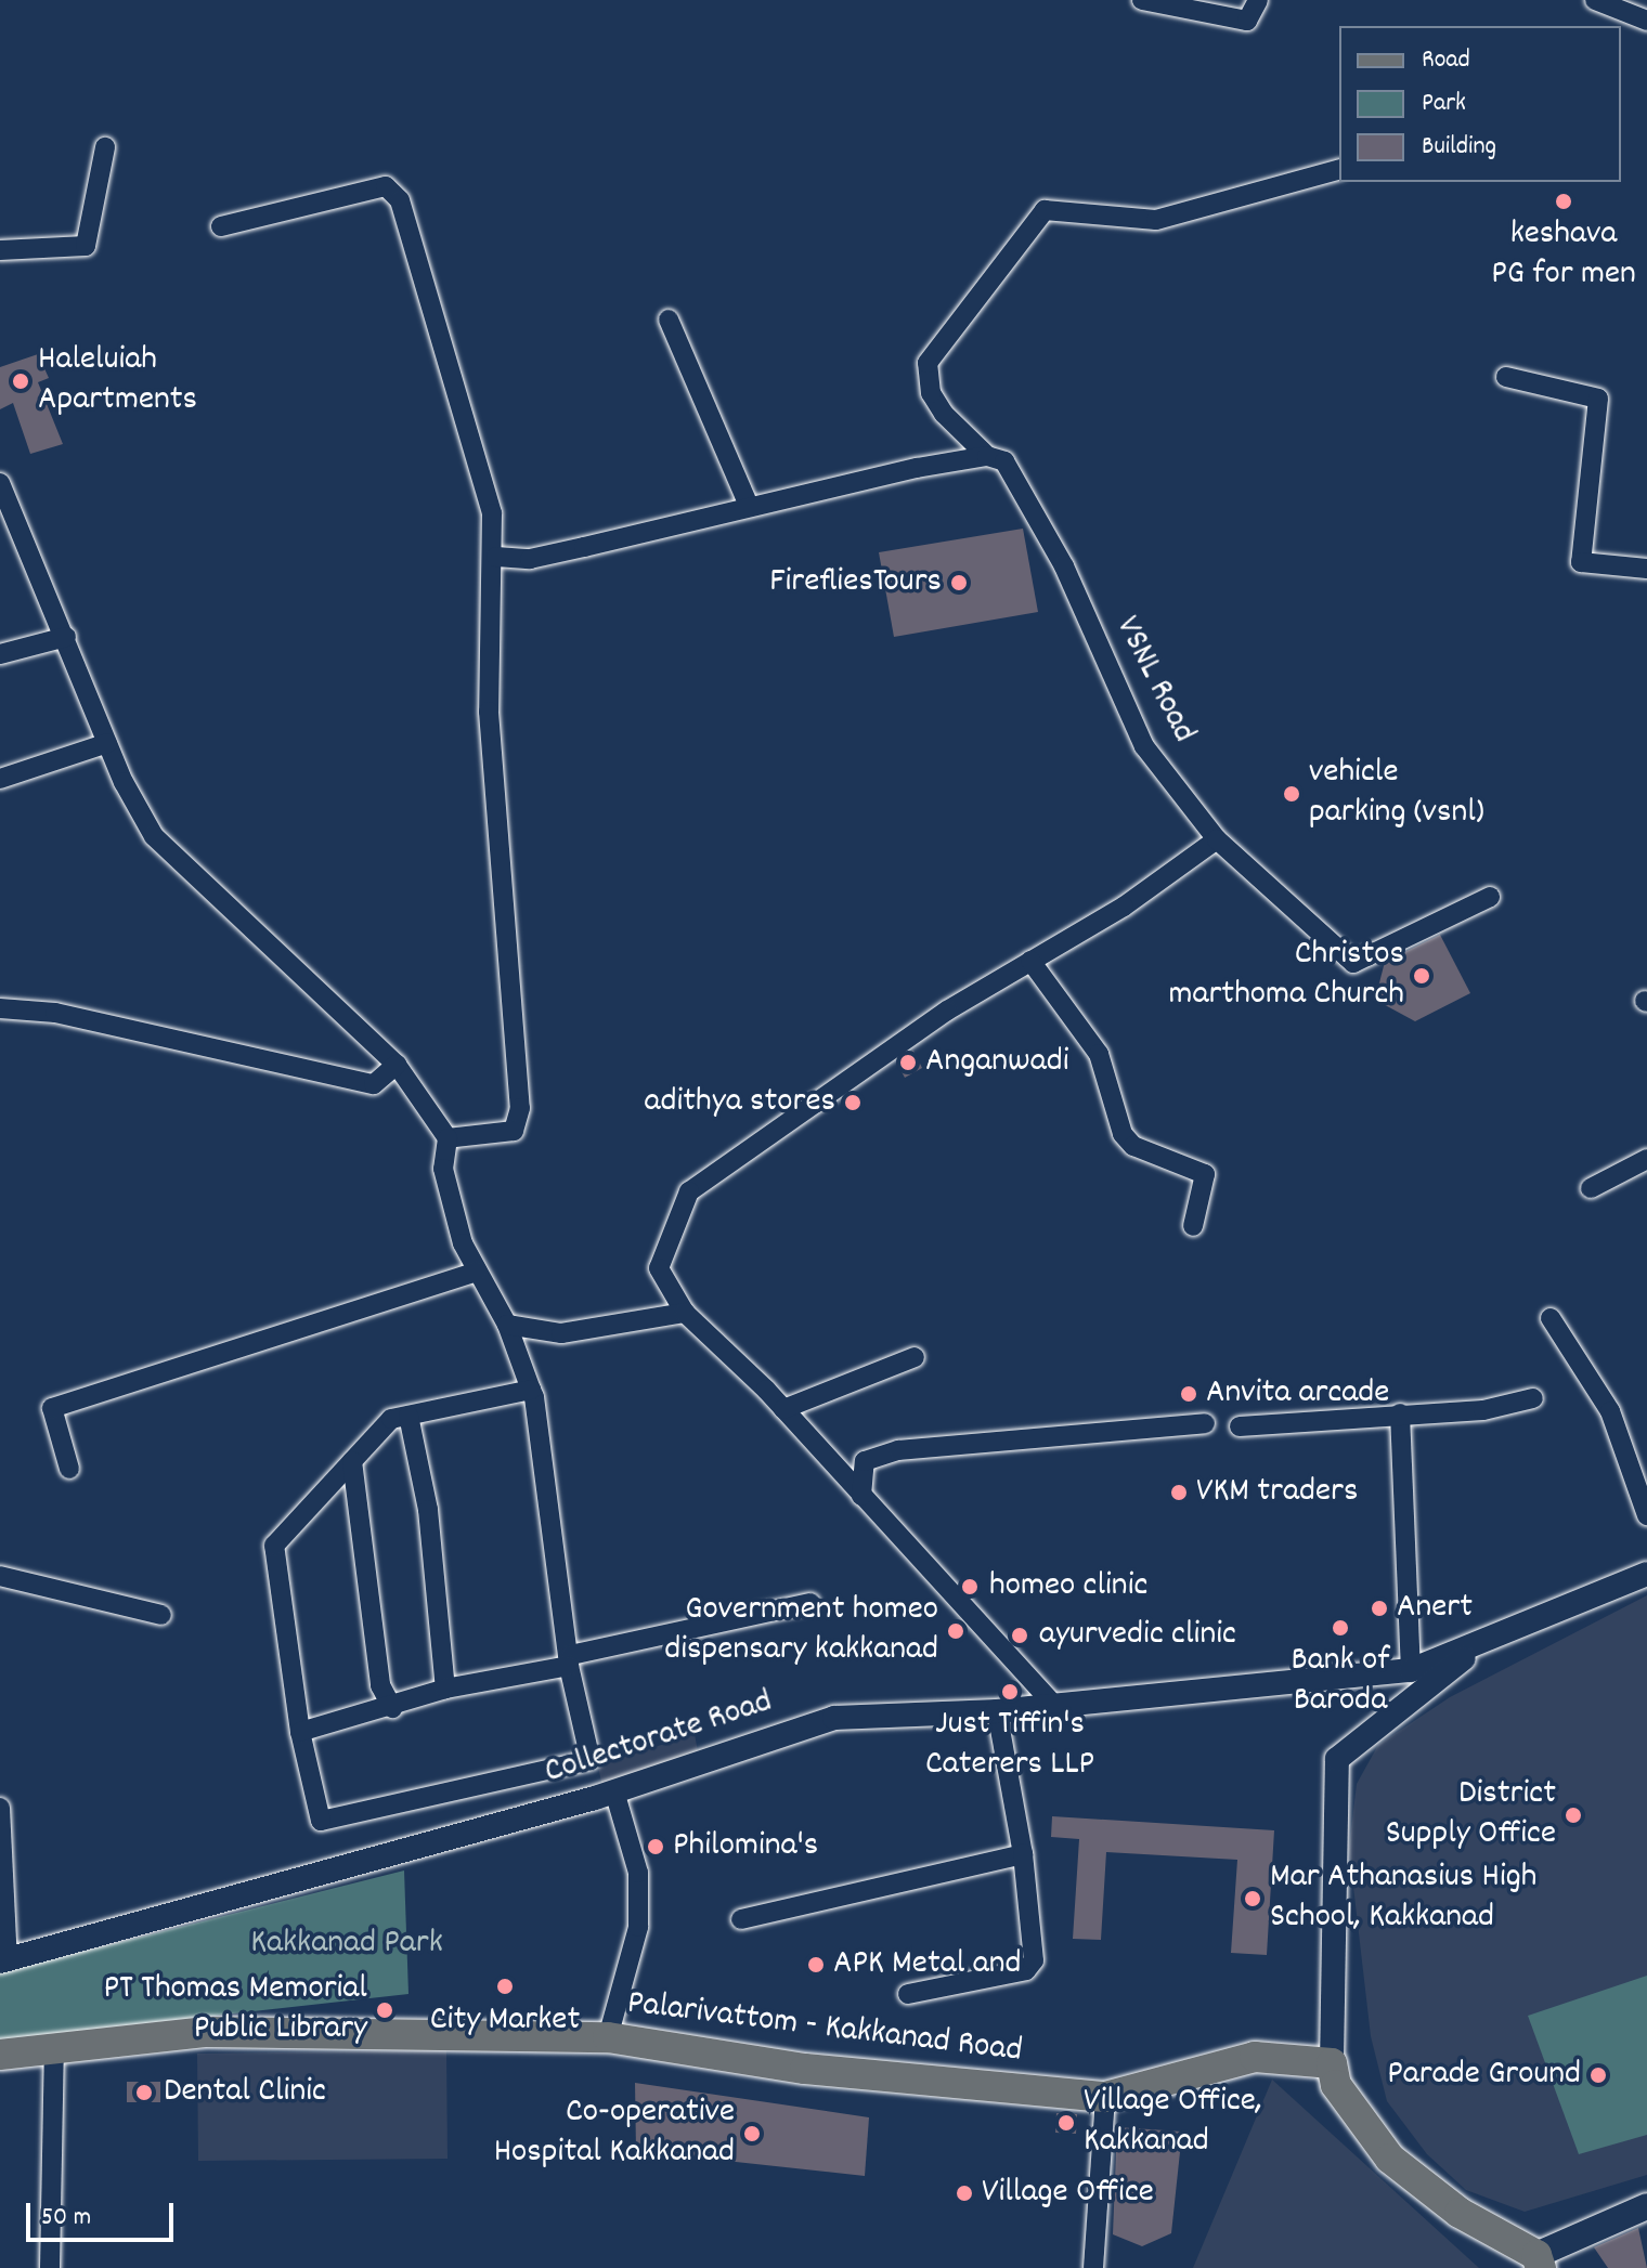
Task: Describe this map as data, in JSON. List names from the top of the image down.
{
  "streets": {
    "main road": ["Palarivattom - Kakkanad Road"],
    "street": ["VSNL Road", "Collectorate Road"]
  },
  "parks": ["Kakkanad Park"],
  "places": [
    "keshava PG for men",
    "Haleluiah Apartments",
    "FirefliesTours",
    "vehicle parking (vsnl)",
    "Christos marthoma Church",
    "Anganwadi",
    "adithya stores",
    "Anvita arcade",
    "VKM traders",
    "homeo clinic",
    "Anert",
    "Bank of Baroda",
    "Government homeo dispensary kakkanad",
    "ayurvedic clinic",
    "Just Tiffin's Caterers LLP",
    "District Supply Office",
    "Philomina's",
    "Mar Athanasius High School, Kakkanad",
    "APK Metal and",
    "City Market",
    "PT Thomas Memorial Public Library",
    "Parade Ground",
    "Dental Clinic",
    "Village Office, Kakkanad",
    "Co-operative Hospital Kakkanad",
    "Village Office"
  ],
  "legend": ["Road", "Park", "Building"],
  "scale_bar": "50 m"
}
